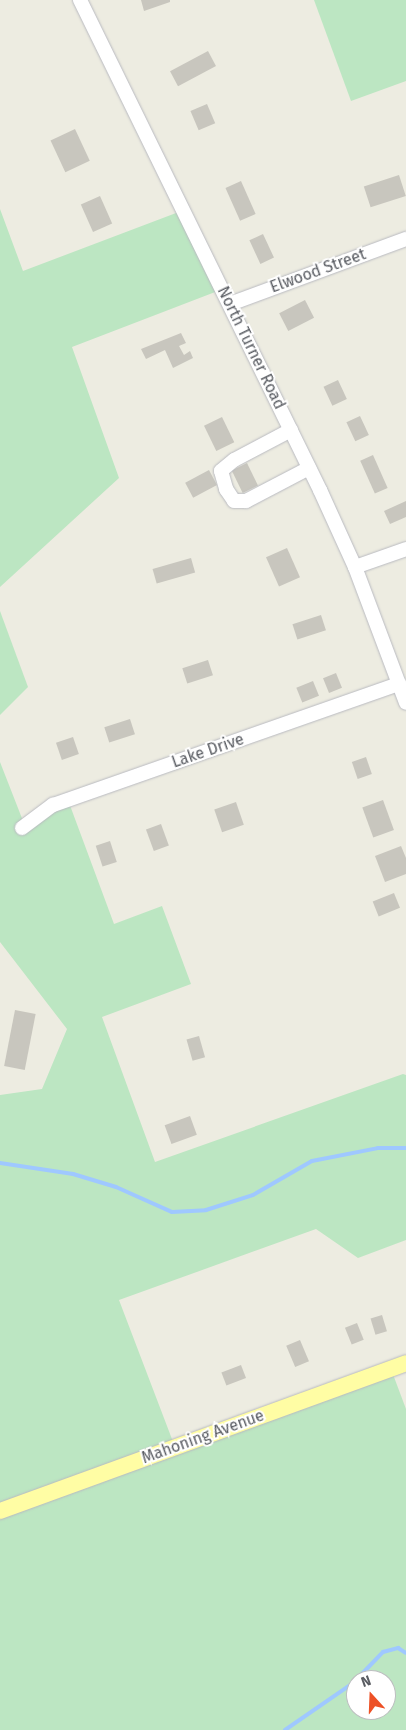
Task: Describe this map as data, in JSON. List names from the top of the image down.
{
  "streets": {
    "main road": ["Mahoning Avenue"],
    "street": ["Elwood Street", "North Turner Road", "Lake Drive"]
  },
  "crossings": [
    ["Elwood Street", "North Turner Road"],
    ["North Turner Road", "Lake Drive"]
  ],
  "north": "top"
}
